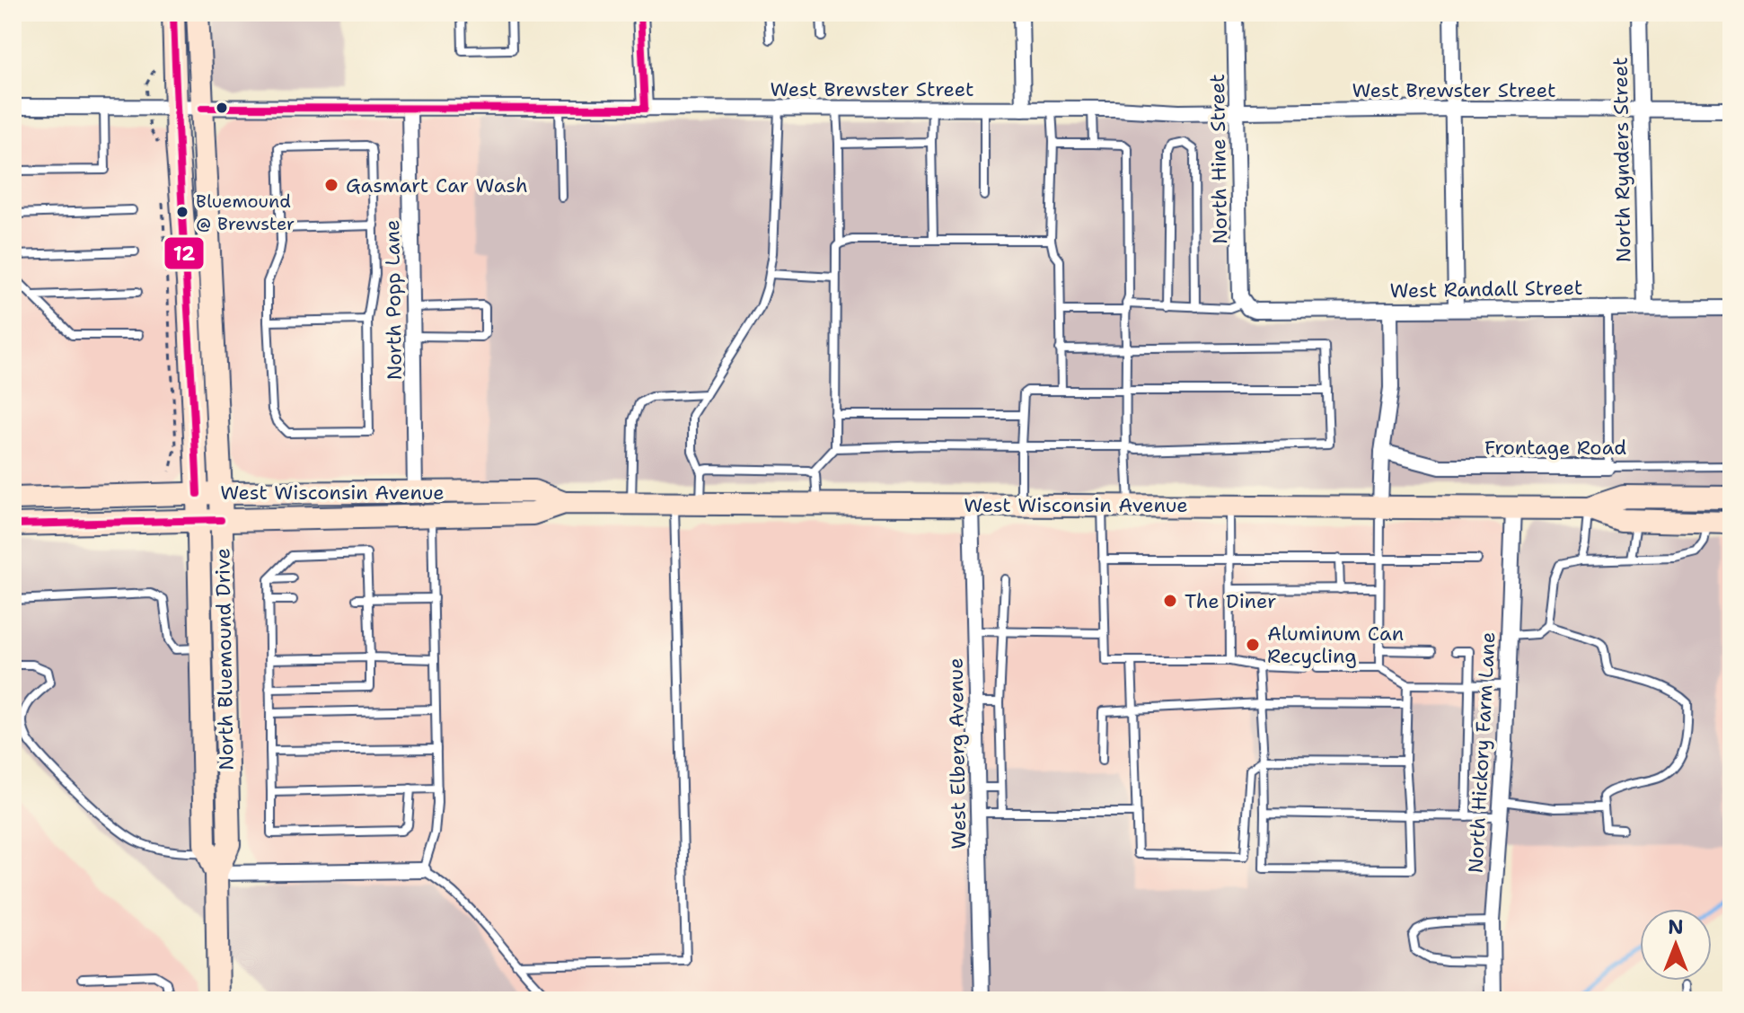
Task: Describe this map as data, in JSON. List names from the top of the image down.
{
  "streets": {
    "main road": ["West Wisconsin Avenue", "North Bluemound Drive"],
    "street": [
      "West Brewster Street",
      "North Hine Street",
      "North Rynders Street",
      "West Randall Street",
      "North Popp Lane",
      "Frontage Road",
      "North Hickory Farm Lane",
      "West Elberg Avenue"
    ]
  },
  "crossings": [
    ["West Brewster Street", "North Hine Street"],
    ["West Brewster Street", "North Rynders Street"],
    ["West Brewster Street", "North Popp Lane"],
    ["West Brewster Street", "North Bluemound Drive"],
    ["North Hine Street", "West Randall Street"],
    ["North Rynders Street", "West Randall Street"],
    ["North Popp Lane", "West Wisconsin Avenue"],
    ["West Wisconsin Avenue", "North Bluemound Drive"],
    ["West Wisconsin Avenue", "North Hickory Farm Lane"],
    ["West Wisconsin Avenue", "West Elberg Avenue"]
  ],
  "places": [
    "Gasmart Car Wash",
    "Bluemound @ Brewster",
    "The Diner",
    "Aluminum Can Recycling"
  ],
  "lines": ["transit line 12"],
  "north": "top"
}
